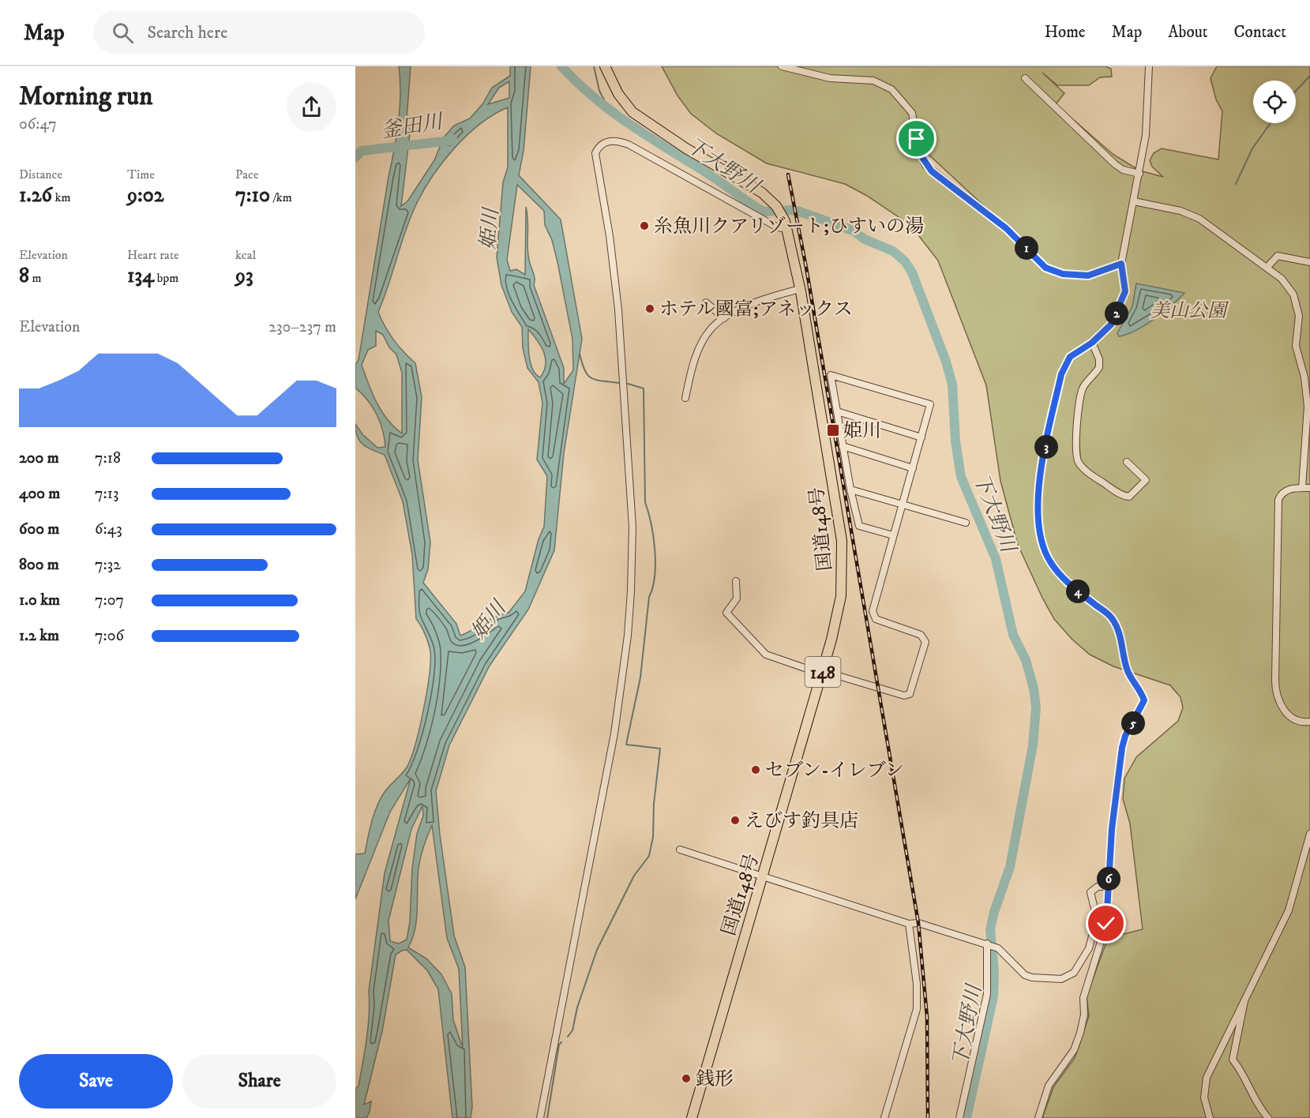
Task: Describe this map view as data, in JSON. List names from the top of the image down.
{
  "streets": {
    "highway": ["国道148号", "148"]
  },
  "water": ["釜田川", "下大野川", "姫川"],
  "parks": ["美山公園"],
  "places": {
    "other": [
      "糸魚川クアリゾート;ひすいの湯",
      "ホテル國富;アネックス",
      "セブン-イレブン",
      "えびす釣具店",
      "銭形"
    ],
    "transit": ["姫川"]
  },
  "page": {
    "header": "Map",
    "search": "Search here",
    "nav": [
      "Home",
      "Map",
      "About",
      "Contact"
    ],
    "heading": ["Morning run", "06:47"],
    "stats": [
      ["Distance", "1.26 km"],
      ["Time", "9:02"],
      ["Pace", "7:10 /km"],
      ["Elevation", "8 m"],
      ["Heart rate", "134 bpm"],
      ["kcal", "93"]
    ],
    "pins": [
      "1",
      "2",
      "3",
      "4",
      "5",
      "6"
    ],
    "chart": ["Elevation", "230–237 m"],
    "list": [
      {
        "name": "200 m",
        "note": "7:18"
      },
      {
        "name": "400 m",
        "note": "7:13"
      },
      {
        "name": "600 m",
        "note": "6:43"
      },
      {
        "name": "800 m",
        "note": "7:32"
      },
      {
        "name": "1.0 km",
        "note": "7:07"
      },
      {
        "name": "1.2 km",
        "note": "7:06"
      }
    ],
    "buttons": ["Save", "Share"]
  }
}
